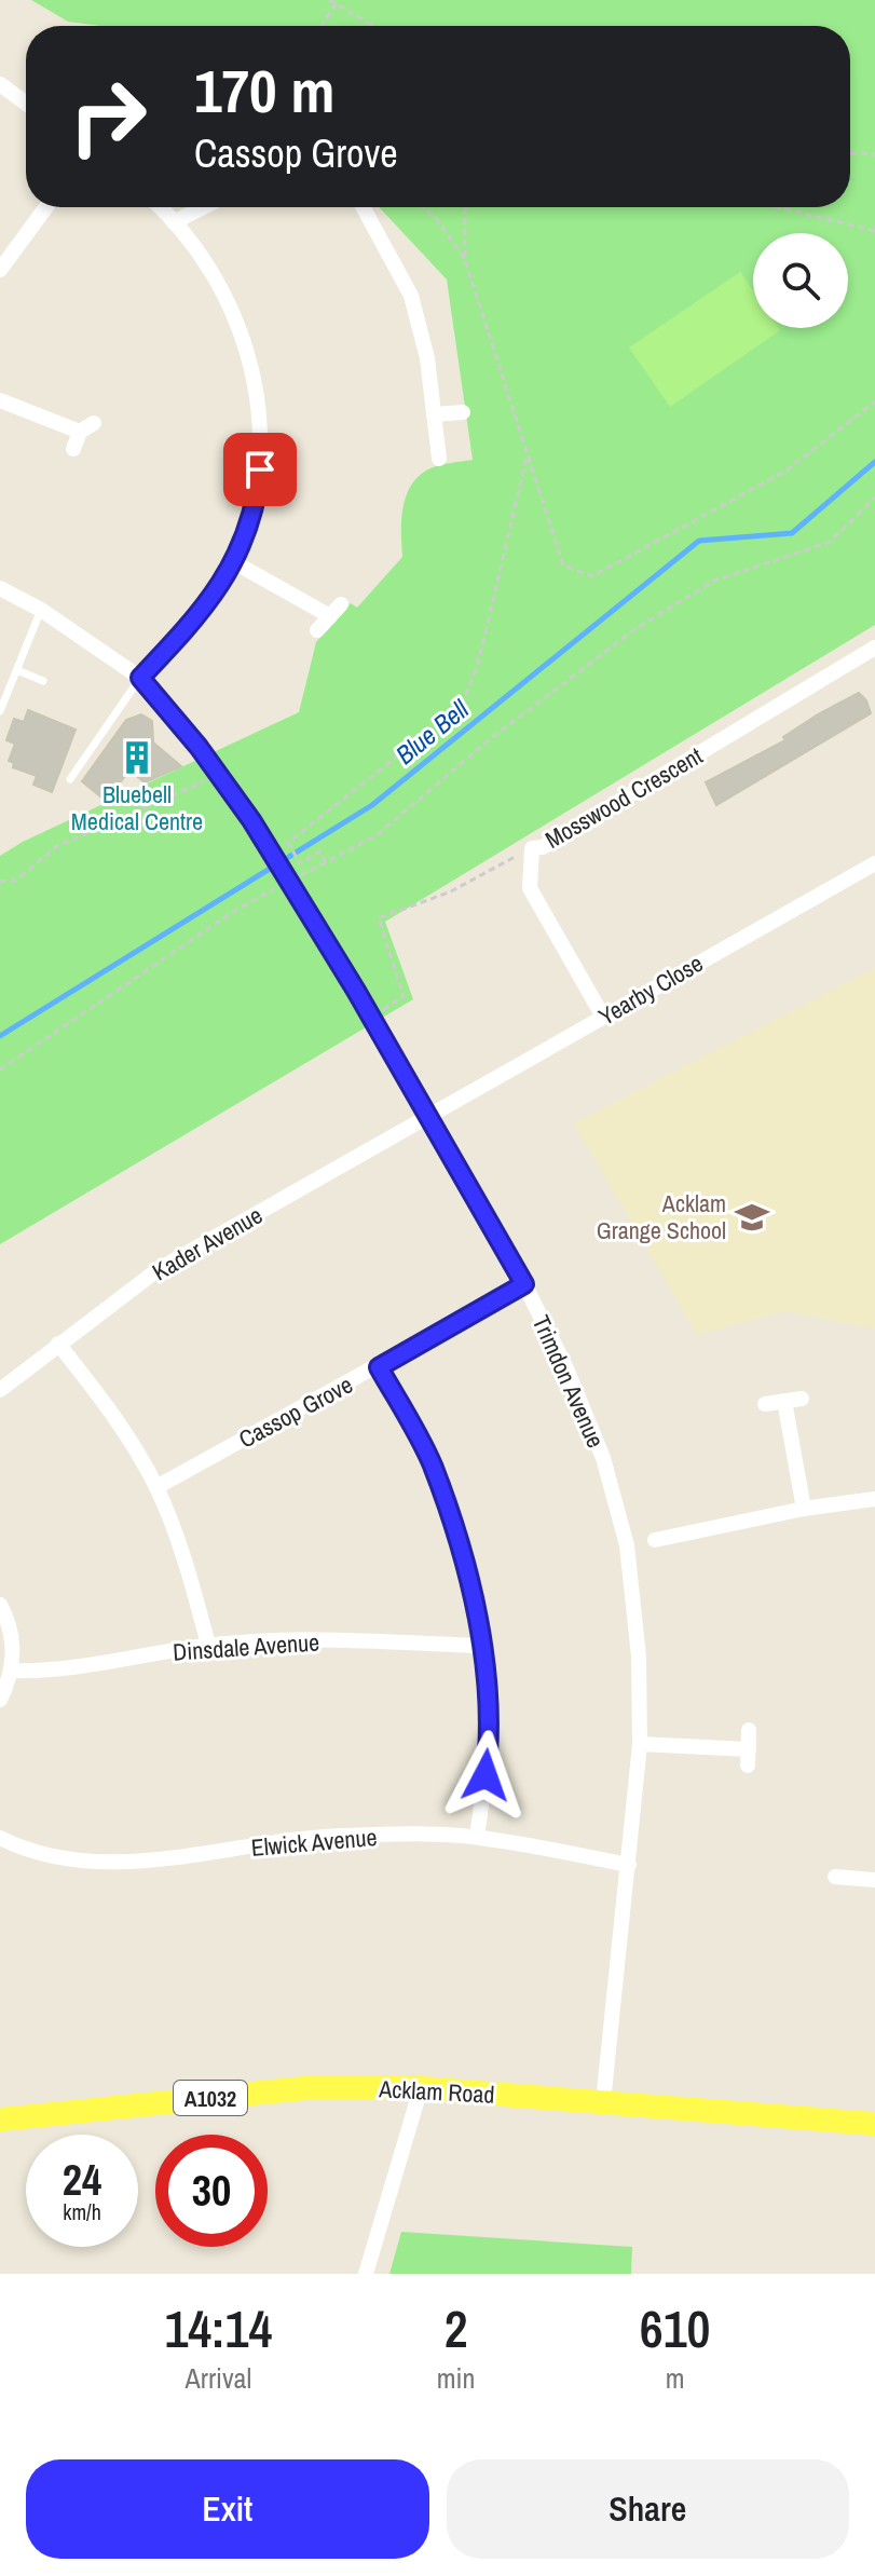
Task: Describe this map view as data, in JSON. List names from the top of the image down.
{
  "streets": {
    "main road": ["Acklam Road", "A1032"],
    "street": [
      "Mosswood Crescent",
      "Yearby Close",
      "Kader Avenue",
      "Trimdon Avenue",
      "Cassop Grove",
      "Dinsdale Avenue",
      "Elwick Avenue"
    ]
  },
  "crossings": [
    ["Mosswood Crescent", "Yearby Close"],
    ["Yearby Close", "Kader Avenue"],
    ["Yearby Close", "Trimdon Avenue"],
    ["Kader Avenue", "Trimdon Avenue"],
    ["Trimdon Avenue", "Cassop Grove"],
    ["Trimdon Avenue", "Elwick Avenue"],
    ["Trimdon Avenue", "Acklam Road"]
  ],
  "water": ["Blue Bell"],
  "places": {
    "building": ["Bluebell Medical Centre"],
    "school or university": ["Acklam Grange School"]
  },
  "page": {
    "turn": ["170 m", "Cassop Grove"],
    "speed": "24 km/h",
    "limit": "30",
    "eta": [
      "14:14",
      "Arrival",
      "2",
      "min",
      "610",
      "m"
    ],
    "buttons": ["Exit", "Share"]
  }
}
